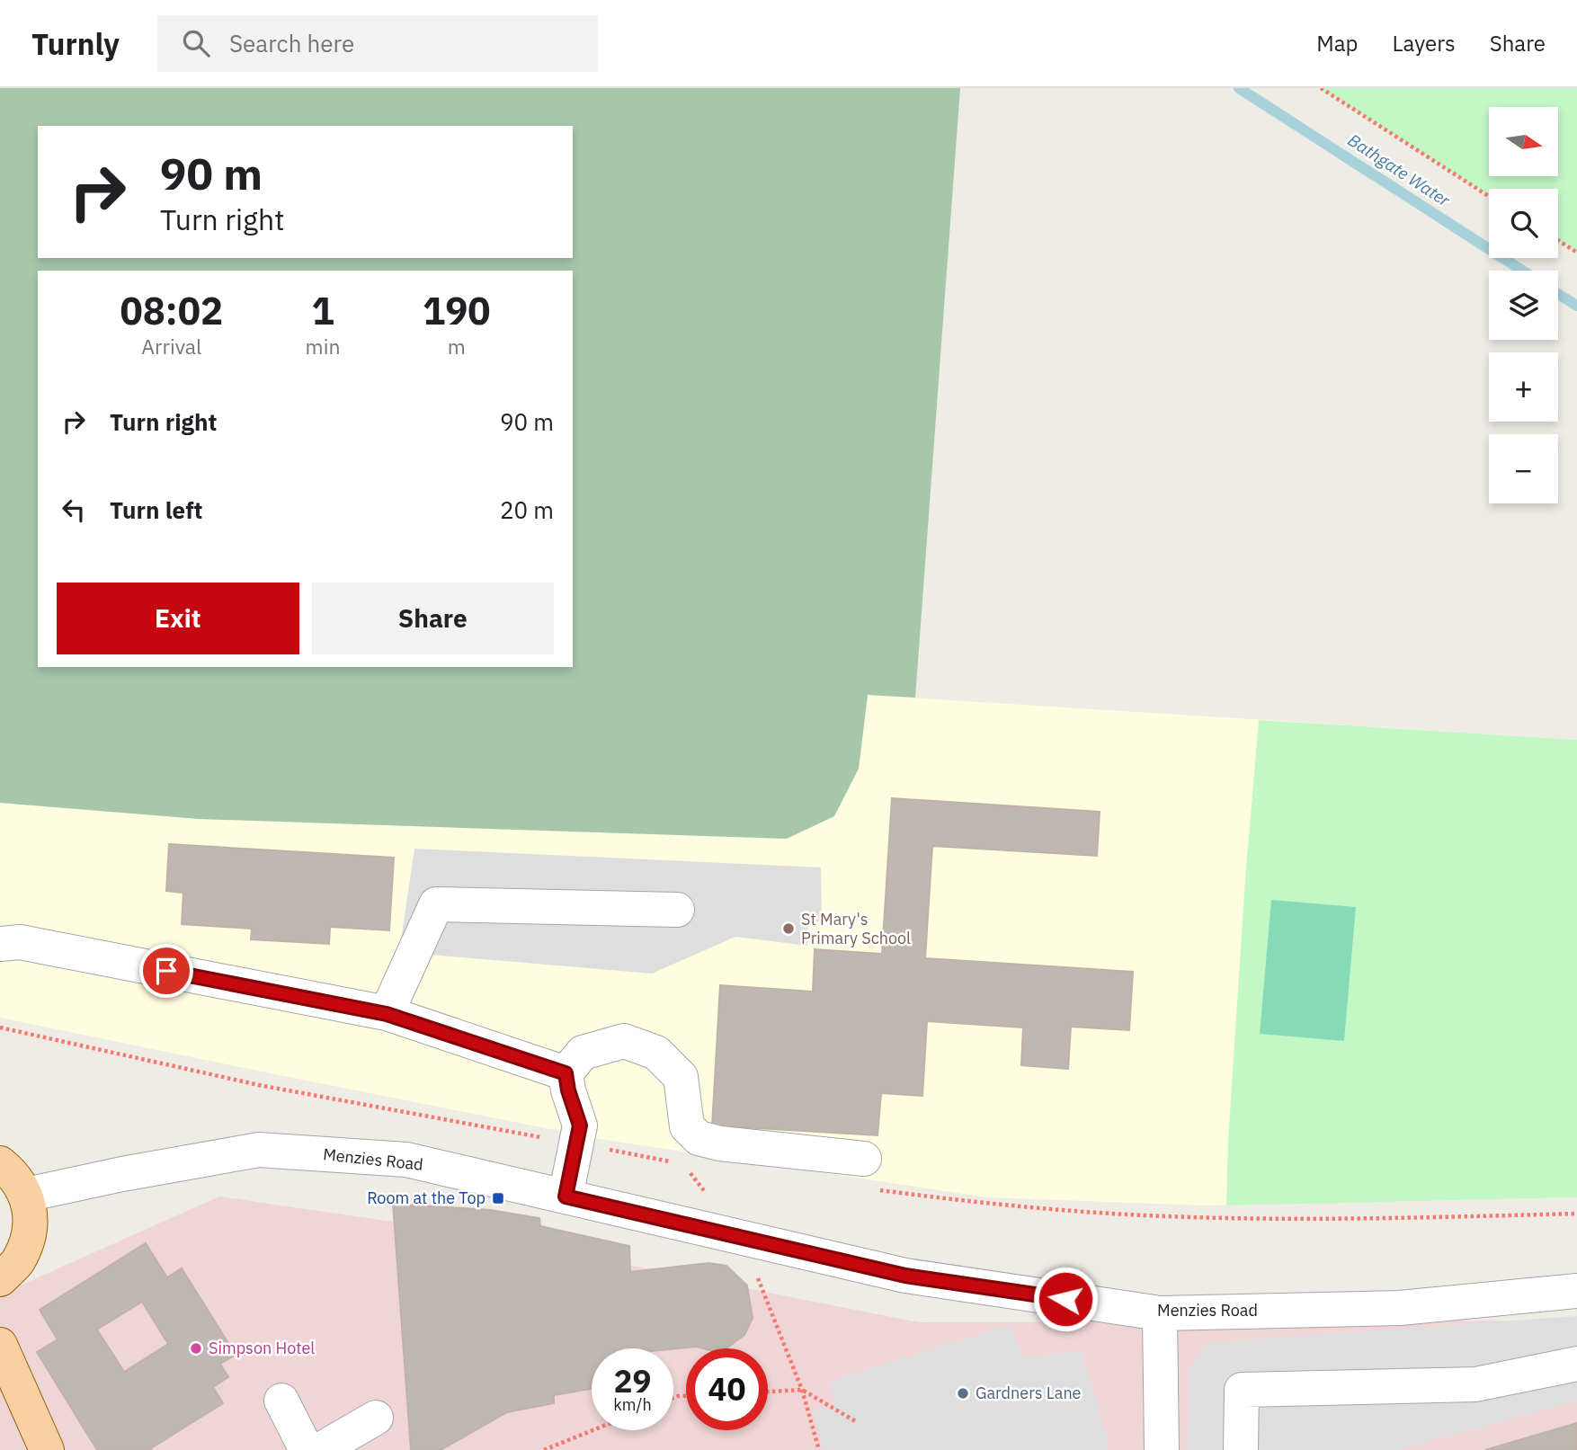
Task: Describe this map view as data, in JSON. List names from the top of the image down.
{
  "streets": {
    "street": ["Menzies Road"]
  },
  "water": ["Bathgate Water"],
  "places": {
    "other": ["St Mary's Primary School", "Simpson Hotel", "Gardners Lane"],
    "transit": ["Room at the Top"]
  },
  "north": "right",
  "page": {
    "header": "Turnly",
    "search": "Search here",
    "nav": ["Map", "Layers", "Share"],
    "map_buttons": ["+", "−"],
    "turn": ["90 m", "Turn right"],
    "eta": [
      "08:02",
      "Arrival",
      "1",
      "min",
      "190",
      "m"
    ],
    "list": [
      {
        "name": "Turn right",
        "value": "90 m"
      },
      {
        "name": "Turn left",
        "value": "20 m"
      }
    ],
    "buttons": ["Exit", "Share"],
    "speed": "29 km/h",
    "limit": "40"
  }
}
